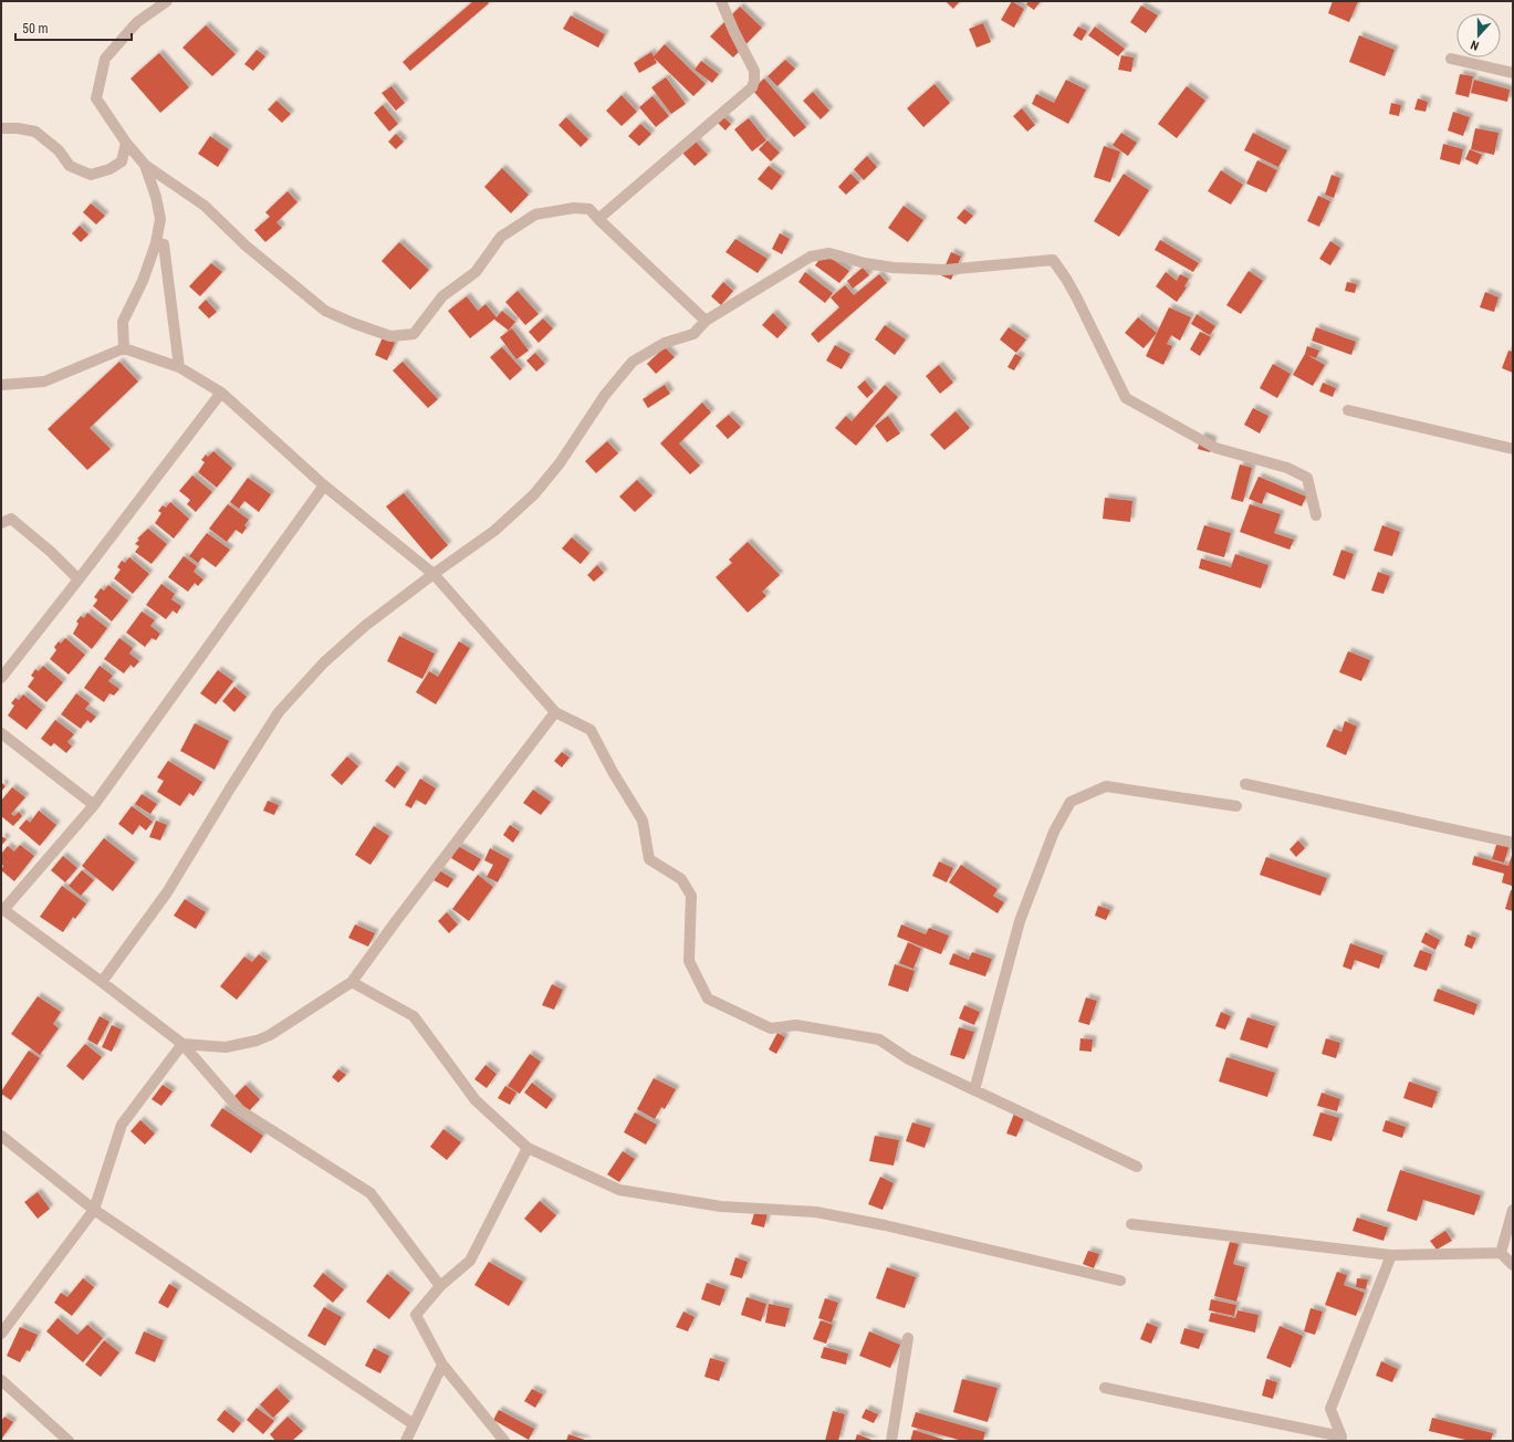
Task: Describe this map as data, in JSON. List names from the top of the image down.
{
  "scale_bar": "50 m",
  "north": "bottom"
}
